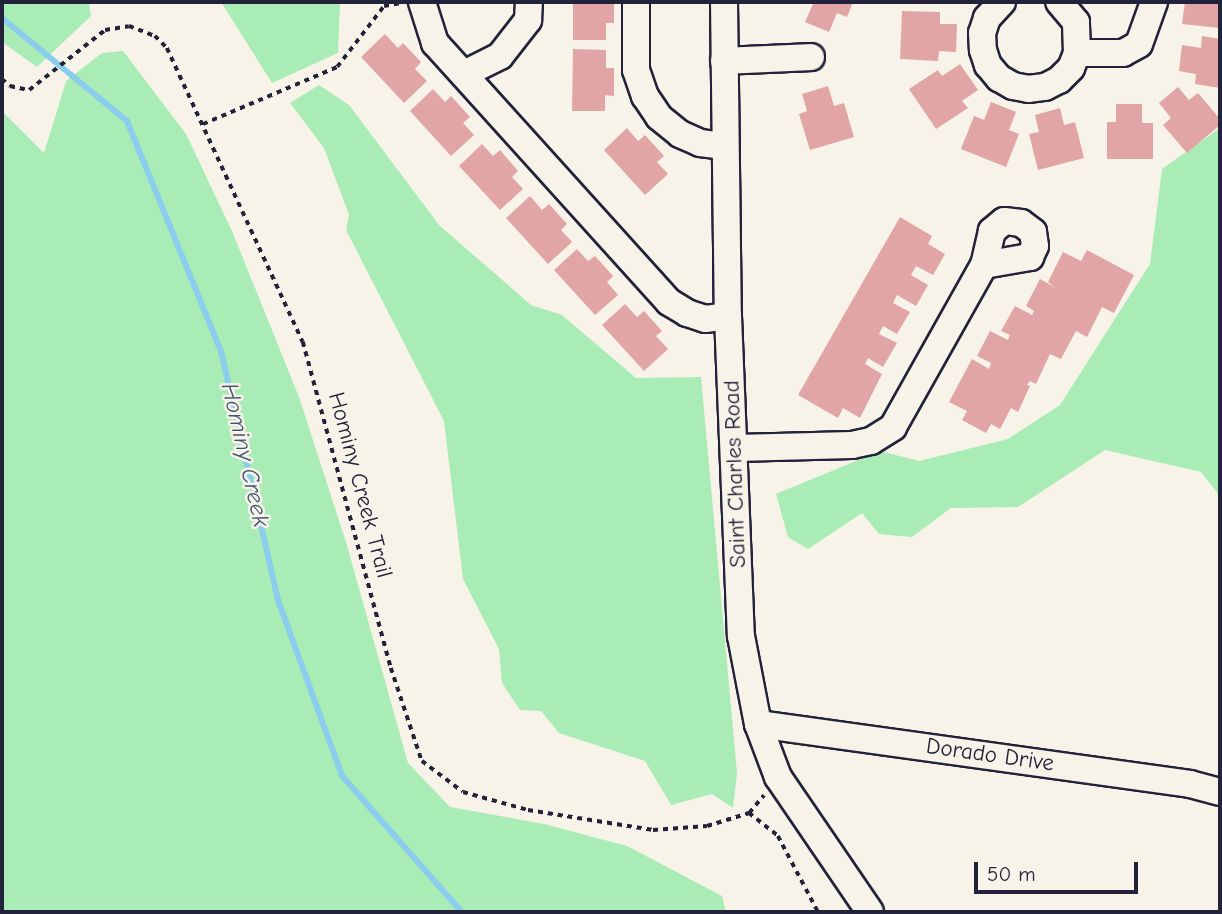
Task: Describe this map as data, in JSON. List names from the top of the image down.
{
  "streets": {
    "street": ["Saint Charles Road", "Dorado Drive"],
    "path": ["Hominy Creek Trail"]
  },
  "crossings": [
    ["Saint Charles Road", "Dorado Drive"]
  ],
  "water": ["Hominy Creek"],
  "scale_bar": "50 m"
}
